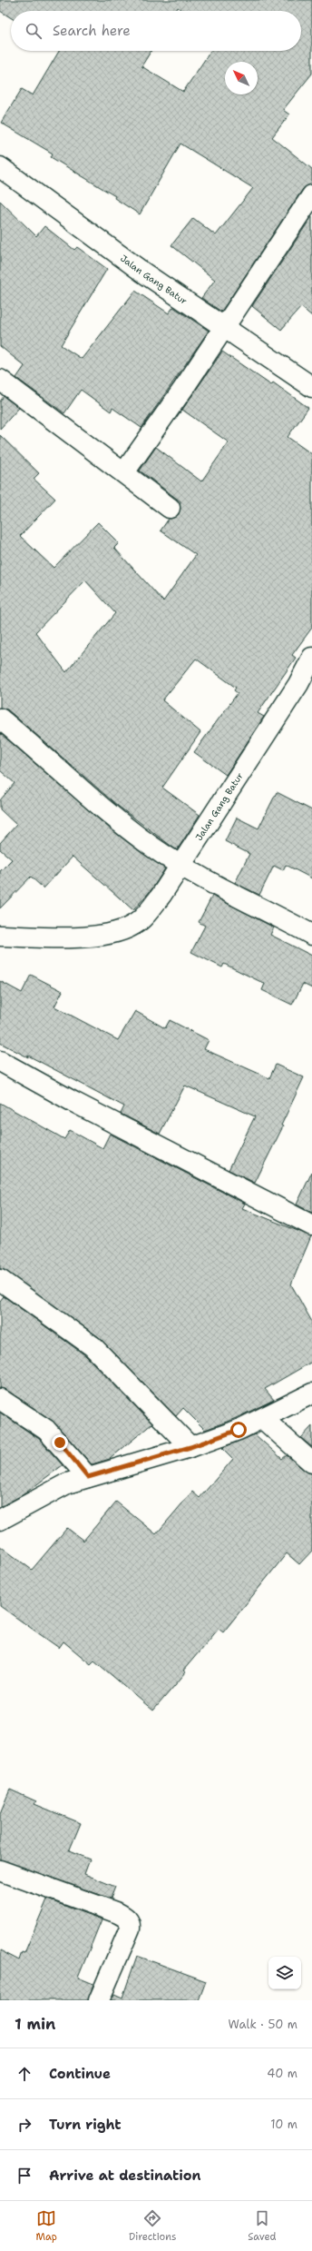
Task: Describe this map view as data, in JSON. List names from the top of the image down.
{
  "streets": {
    "street": ["Jalan Gang Batur"]
  },
  "north": "top left",
  "page": {
    "search": "Search here",
    "heading": ["1 min", "Walk · 50 m"],
    "list": [
      ["Continue", "40 m"],
      ["Turn right", "10 m"],
      "Arrive at destination"
    ],
    "nav": ["Map", "Directions", "Saved"]
  }
}
